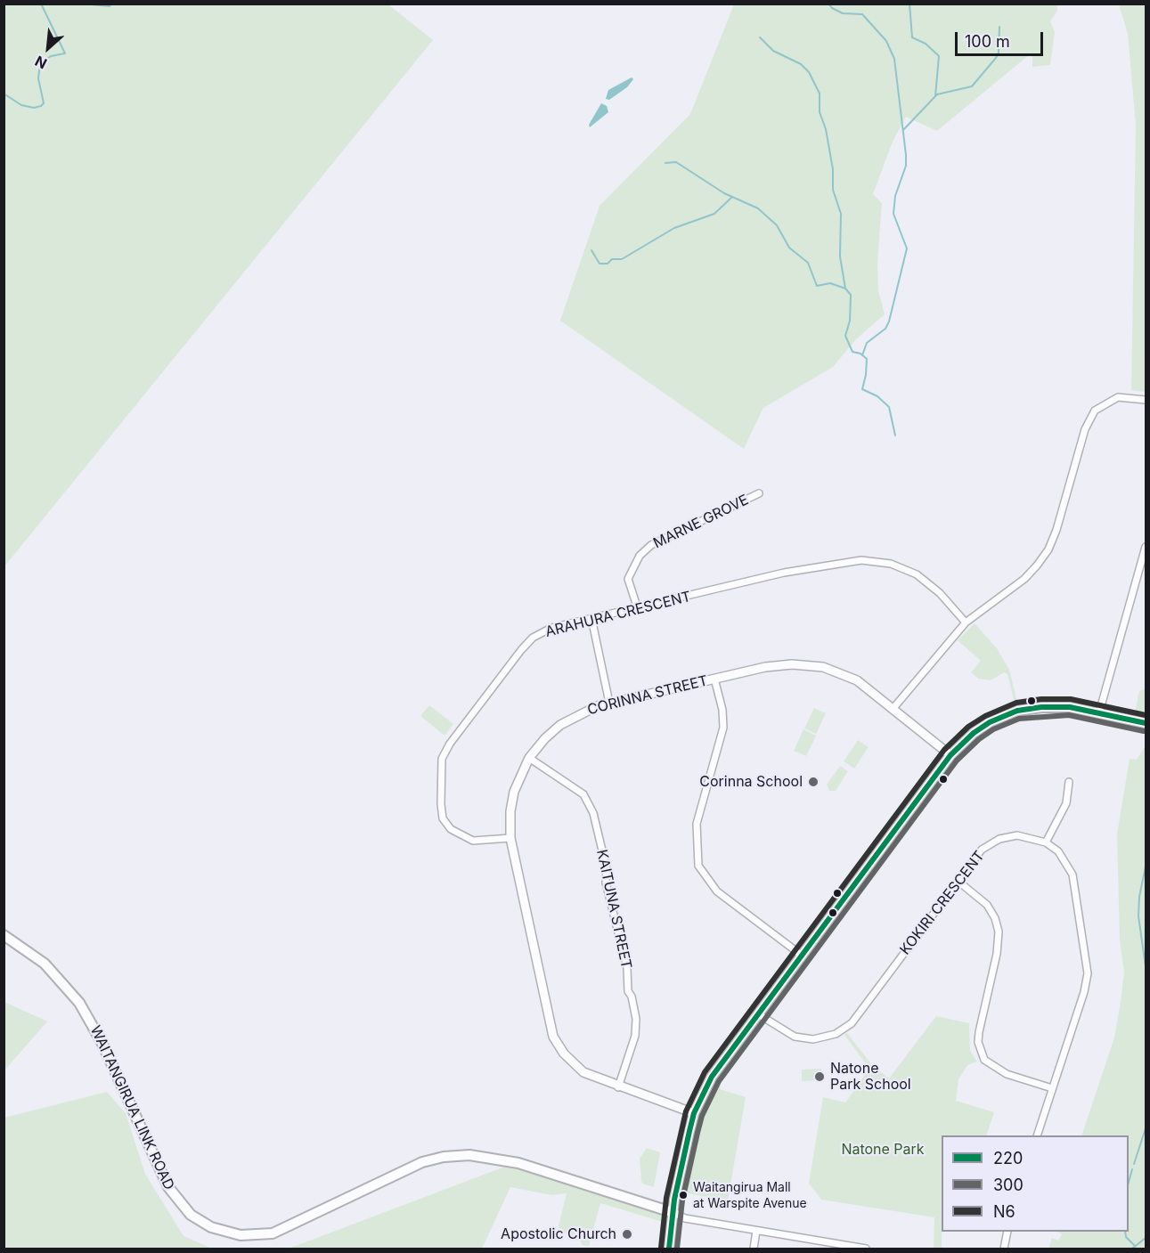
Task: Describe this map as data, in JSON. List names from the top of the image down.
{
  "streets": {
    "main road": ["WAITANGIRUA LINK ROAD"],
    "street": [
      "MARNE GROVE",
      "ARAHURA CRESCENT",
      "CORINNA STREET",
      "KOKIRI CRESCENT",
      "KAITUNA STREET"
    ]
  },
  "crossings": [
    ["MARNE GROVE", "ARAHURA CRESCENT"],
    ["ARAHURA CRESCENT", "CORINNA STREET"],
    ["CORINNA STREET", "KAITUNA STREET"]
  ],
  "parks": ["Natone Park"],
  "places": [
    "Corinna School",
    "Natone Park School",
    "Waitangirua Mall at Warspite Avenue",
    "Apostolic Church"
  ],
  "lines": ["transit line N6", "transit line 220", "transit line 300"],
  "legend": ["220", "300", "N6"],
  "scale_bar": "100 m",
  "north": "bottom left"
}
